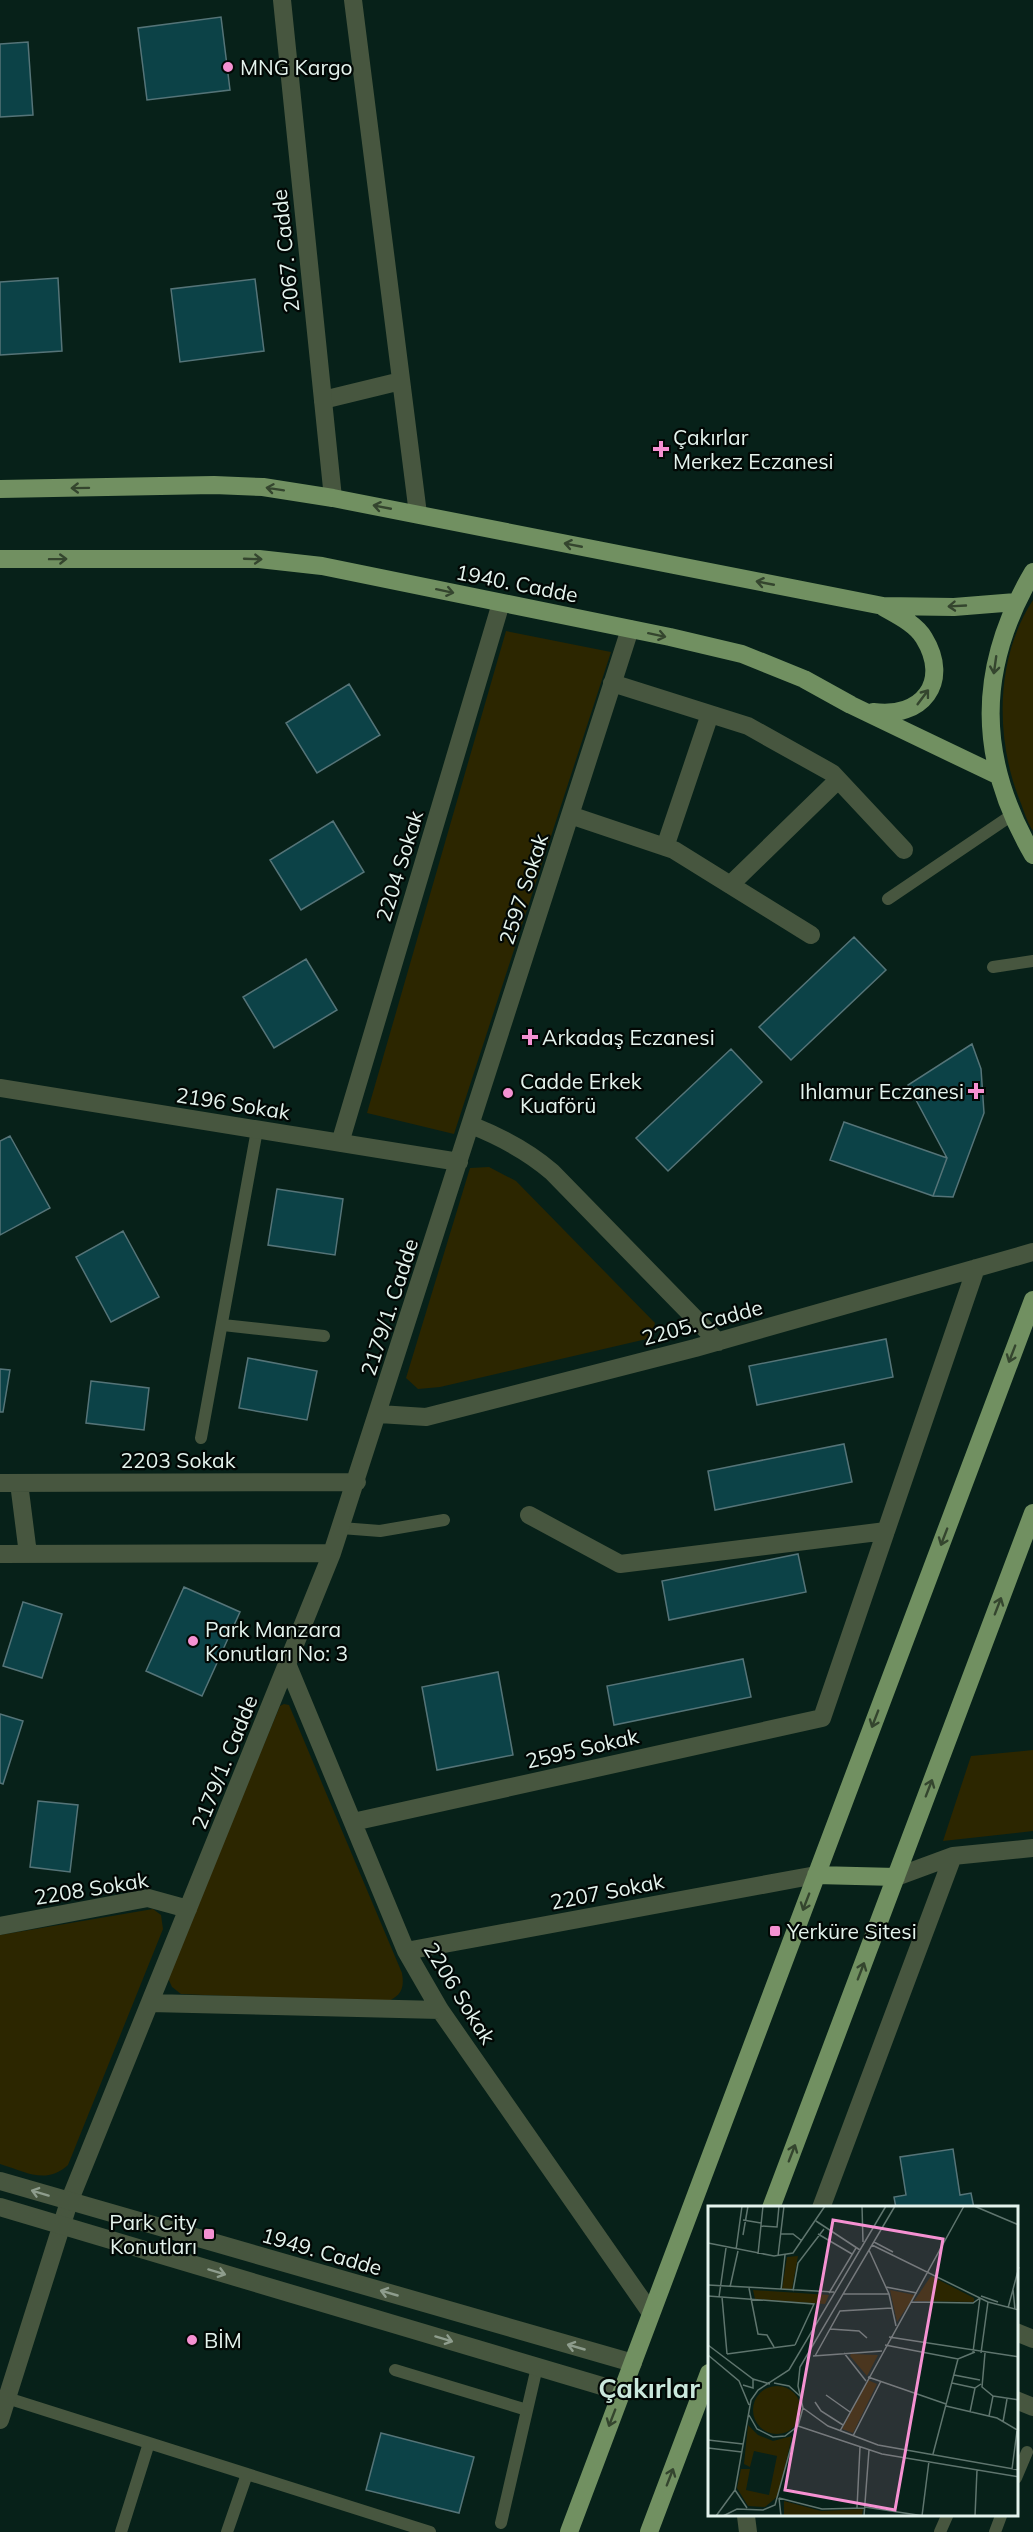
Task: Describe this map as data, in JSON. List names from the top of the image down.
{
  "streets": {
    "main road": ["1940. Cadde"],
    "street": [
      "2067. Cadde",
      "2204 Sokak",
      "2597 Sokak",
      "2196 Sokak",
      "2179/1. Cadde",
      "2205. Cadde",
      "2203 Sokak",
      "2595 Sokak",
      "2208 Sokak",
      "2207 Sokak",
      "2206 Sokak",
      "1949. Cadde"
    ]
  },
  "crossings": [
    ["1940. Cadde", "2204 Sokak"],
    ["1940. Cadde", "2597 Sokak"],
    ["2204 Sokak", "2196 Sokak"],
    ["2597 Sokak", "2196 Sokak"],
    ["2597 Sokak", "2179/1. Cadde"],
    ["2196 Sokak", "2179/1. Cadde"],
    ["2179/1. Cadde", "2205. Cadde"],
    ["2179/1. Cadde", "2203 Sokak"],
    ["2179/1. Cadde", "2208 Sokak"],
    ["2179/1. Cadde", "2206 Sokak"],
    ["2179/1. Cadde", "1949. Cadde"],
    ["2595 Sokak", "2206 Sokak"],
    ["2207 Sokak", "2206 Sokak"]
  ],
  "districts": ["Çakırlar"],
  "places": {
    "other": [
      "MNG Kargo",
      "Cadde Erkek Kuaförü",
      "Park Manzara Konutları No: 3",
      "BİM"
    ],
    "health": ["Çakırlar Merkez Eczanesi", "Arkadaş Eczanesi", "Ihlamur Eczanesi"],
    "transit": ["Yerküre Sitesi", "Park City Konutları"]
  }
}
